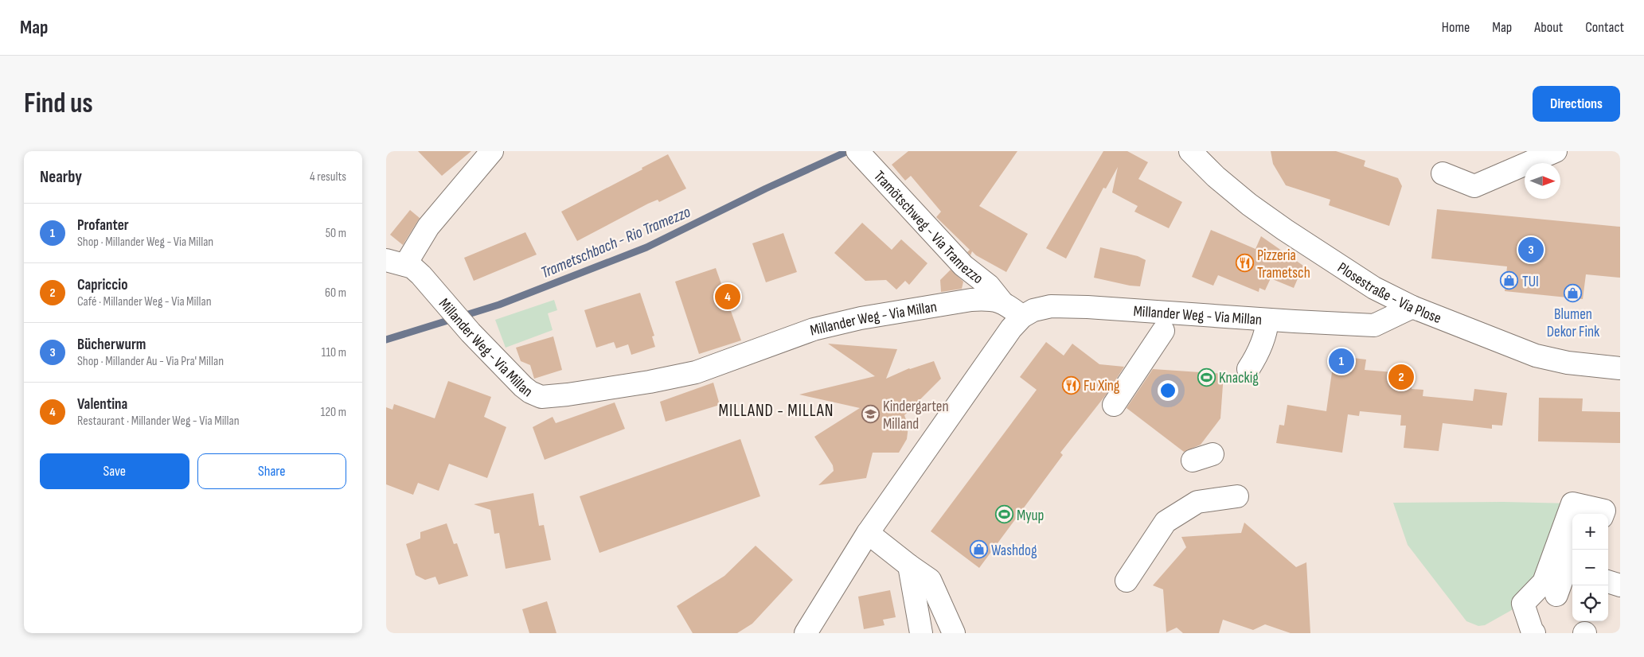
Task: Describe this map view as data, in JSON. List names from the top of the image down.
{
  "streets": {
    "street": ["Tramötschweg - Via Tramezzo", "Plosestraße - Via Plose", "Millander Weg - Via Millan"]
  },
  "crossings": [
    ["Tramötschweg - Via Tramezzo", "Millander Weg - Via Millan"],
    ["Plosestraße - Via Plose", "Millander Weg - Via Millan"]
  ],
  "districts": ["MILLAND - MILLAN"],
  "water": ["Trametschbach - Rio Tramezzo"],
  "places": {
    "restaurant": ["Pizzeria Trametsch", "Fu Xing"],
    "shop": ["TUI", "Blumen Dekor Fink", "Washdog"],
    "sports": ["Knackig", "Myup"],
    "school or university": ["Kindergarten Milland"]
  },
  "north": "right",
  "page": {
    "header": "Map",
    "nav": [
      "Home",
      "Map",
      "About",
      "Contact"
    ],
    "buttons": [
      "Directions",
      ["Save", "Share"]
    ],
    "title": "Find us",
    "heading": ["Nearby", "4 results"],
    "list": [
      {
        "mark": "1",
        "name": "Profanter",
        "note": "Shop · Millander Weg - Via Millan",
        "value": "50 m"
      },
      {
        "mark": "2",
        "name": "Capriccio",
        "note": "Café · Millander Weg - Via Millan",
        "value": "60 m"
      },
      {
        "mark": "3",
        "name": "Bücherwurm",
        "note": "Shop · Millander Au - Via Pra' Millan",
        "value": "110 m"
      },
      {
        "mark": "4",
        "name": "Valentina",
        "note": "Restaurant · Millander Weg - Via Millan",
        "value": "120 m"
      }
    ],
    "pins": [
      "3",
      "4",
      "1",
      "2"
    ],
    "map_buttons": ["+", "−"]
  }
}
